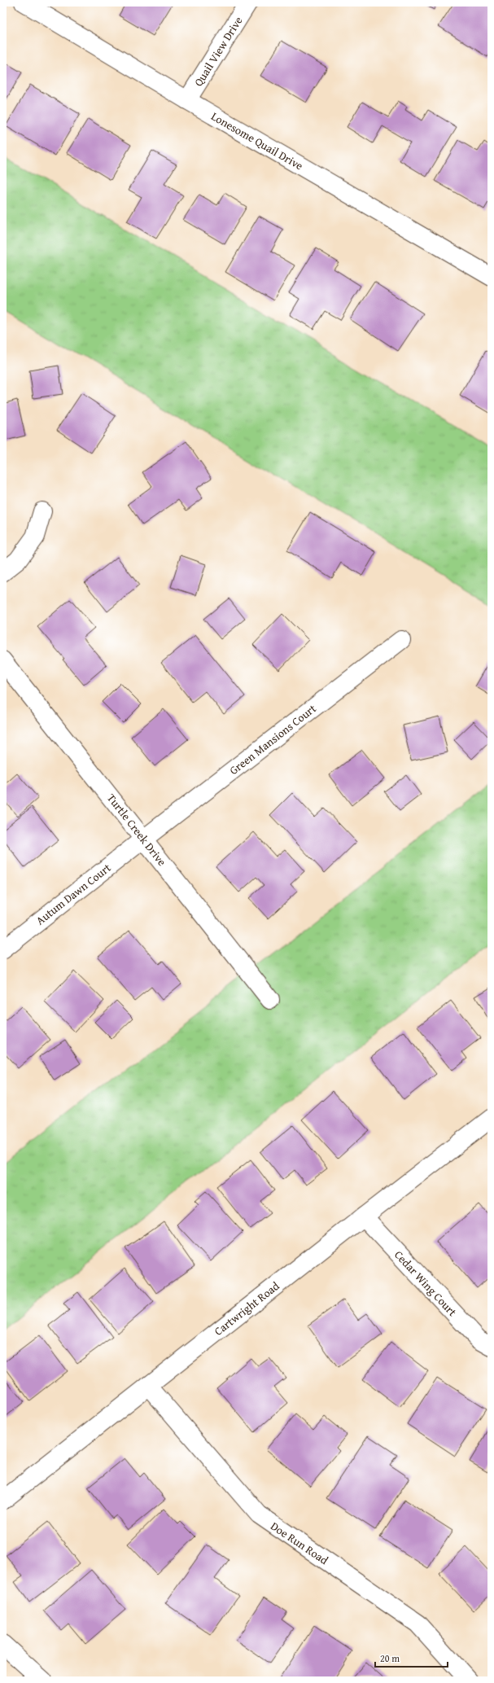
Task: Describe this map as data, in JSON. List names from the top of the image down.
{
  "streets": {
    "street": [
      "Quail View Drive",
      "Lonesome Quail Drive",
      "Green Mansions Court",
      "Turtle Creek Drive",
      "Autum Dawn Court",
      "Cedar Wing Court",
      "Cartwright Road",
      "Doe Run Road"
    ]
  },
  "crossings": [
    ["Quail View Drive", "Lonesome Quail Drive"],
    ["Green Mansions Court", "Turtle Creek Drive"],
    ["Green Mansions Court", "Autum Dawn Court"],
    ["Turtle Creek Drive", "Autum Dawn Court"],
    ["Cedar Wing Court", "Cartwright Road"],
    ["Cartwright Road", "Doe Run Road"]
  ],
  "scale_bar": "20 m"
}
